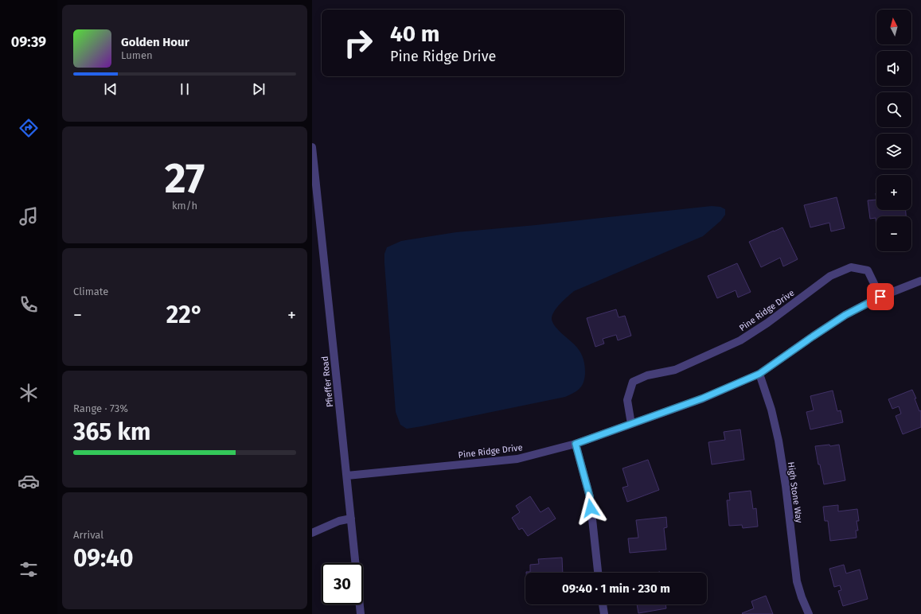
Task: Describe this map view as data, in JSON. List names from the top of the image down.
{
  "streets": {
    "street": ["Pine Ridge Drive", "Pfieffer Road", "High Stone Way"]
  },
  "crossings": [
    ["Pine Ridge Drive", "Pfieffer Road"],
    ["Pine Ridge Drive", "High Stone Way"]
  ],
  "north": "top",
  "page": {
    "tabs": "09:39",
    "map_buttons": ["+", "−"],
    "turn": ["40 m", "Pine Ridge Drive"],
    "song": ["Golden Hour", "Lumen"],
    "tile": [
      ["27", "km/h"],
      "Climate",
      ["Range · 73%", "365 km"],
      ["Arrival", "09:40"]
    ],
    "heat": ["−", "22°", "+"],
    "limit": "30",
    "trip": "09:40 · 1 min · 230 m"
  }
}
